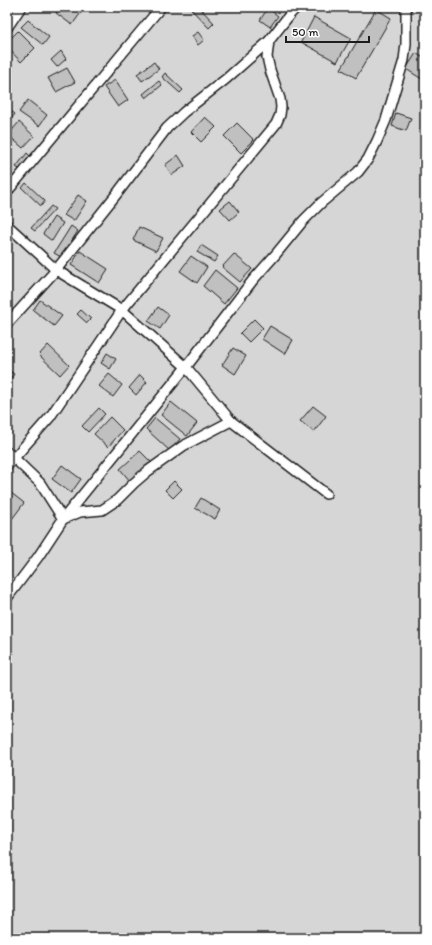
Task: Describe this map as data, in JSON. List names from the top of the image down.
{
  "scale_bar": "50 m"
}
